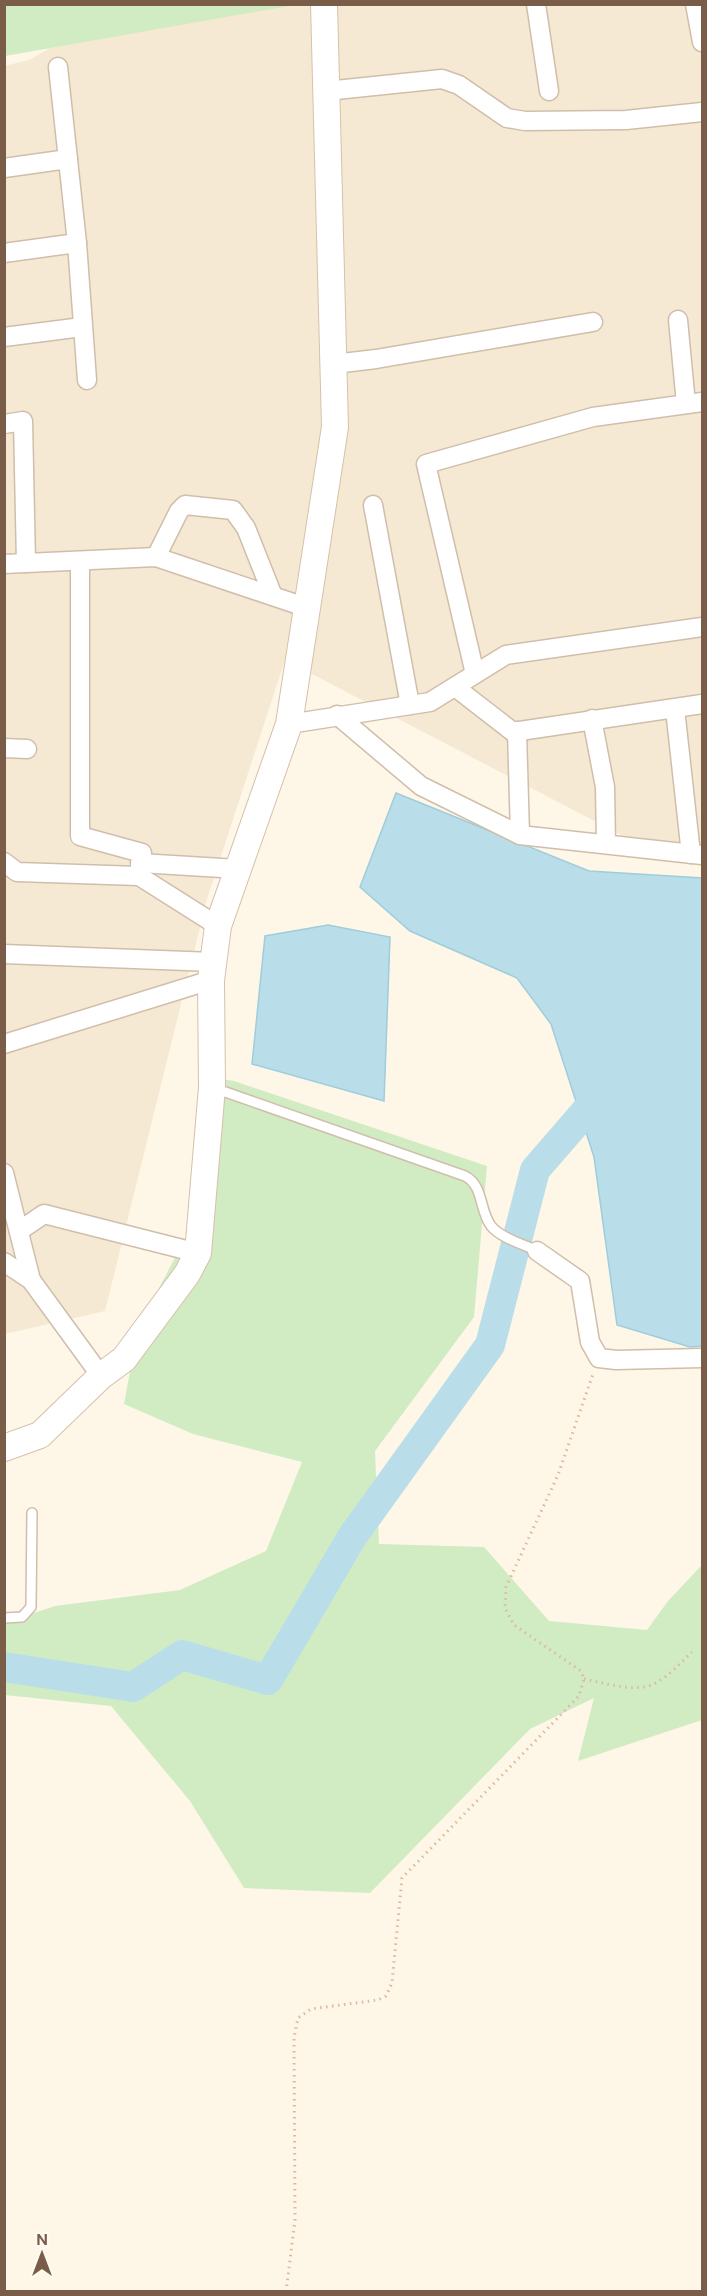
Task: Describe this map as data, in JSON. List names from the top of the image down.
{
  "north": "top"
}
